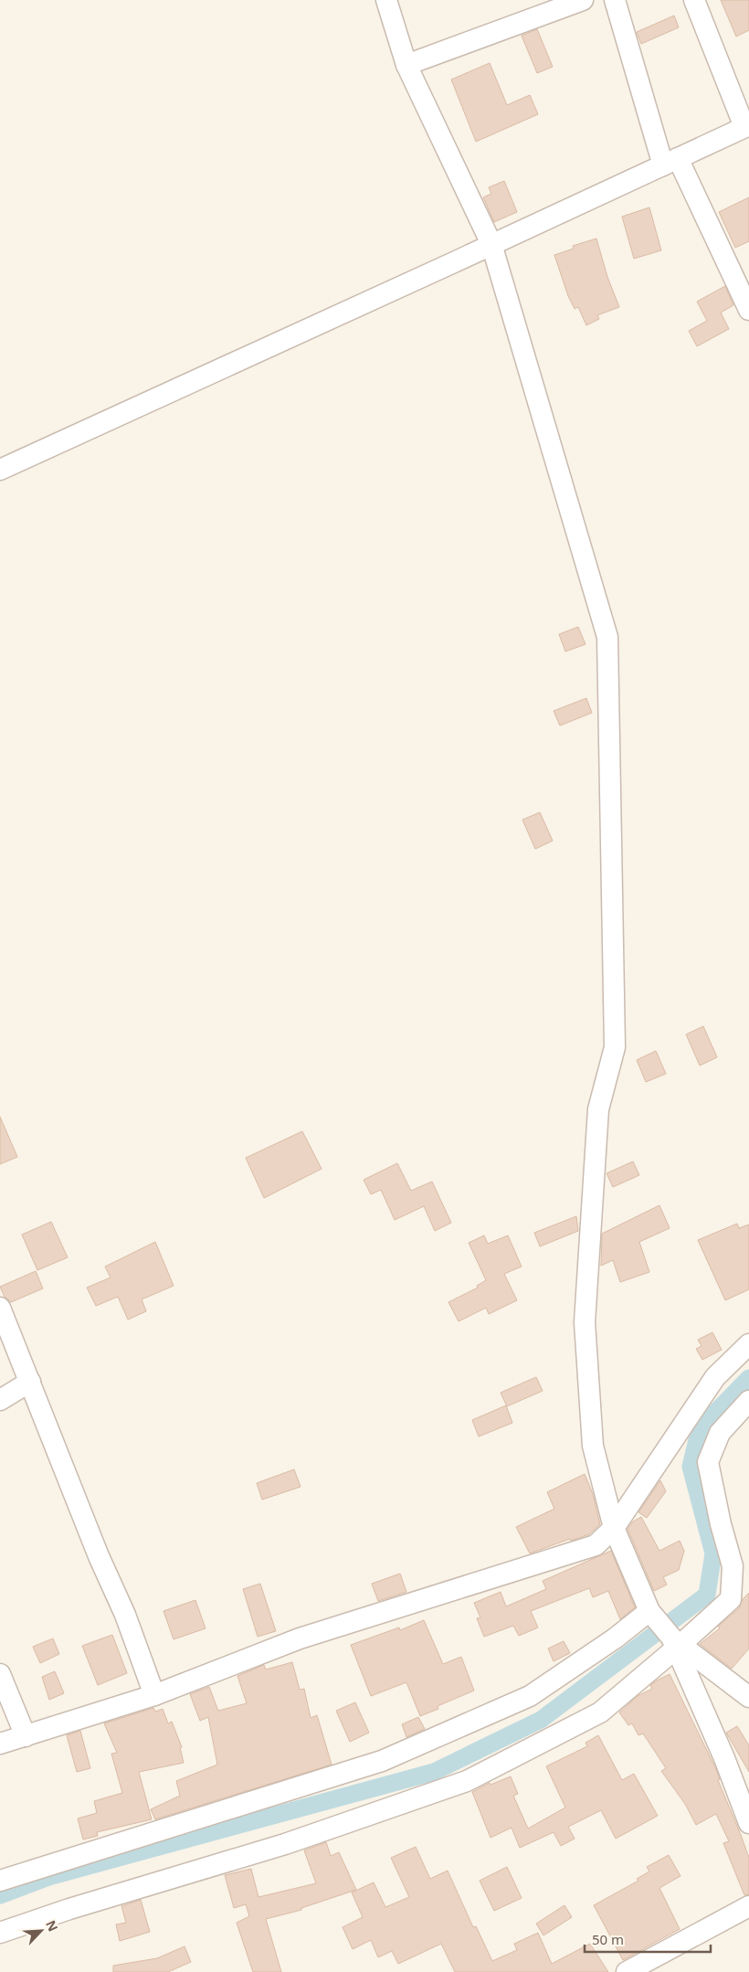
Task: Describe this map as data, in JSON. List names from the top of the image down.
{
  "scale_bar": "50 m",
  "north": "top right"
}
